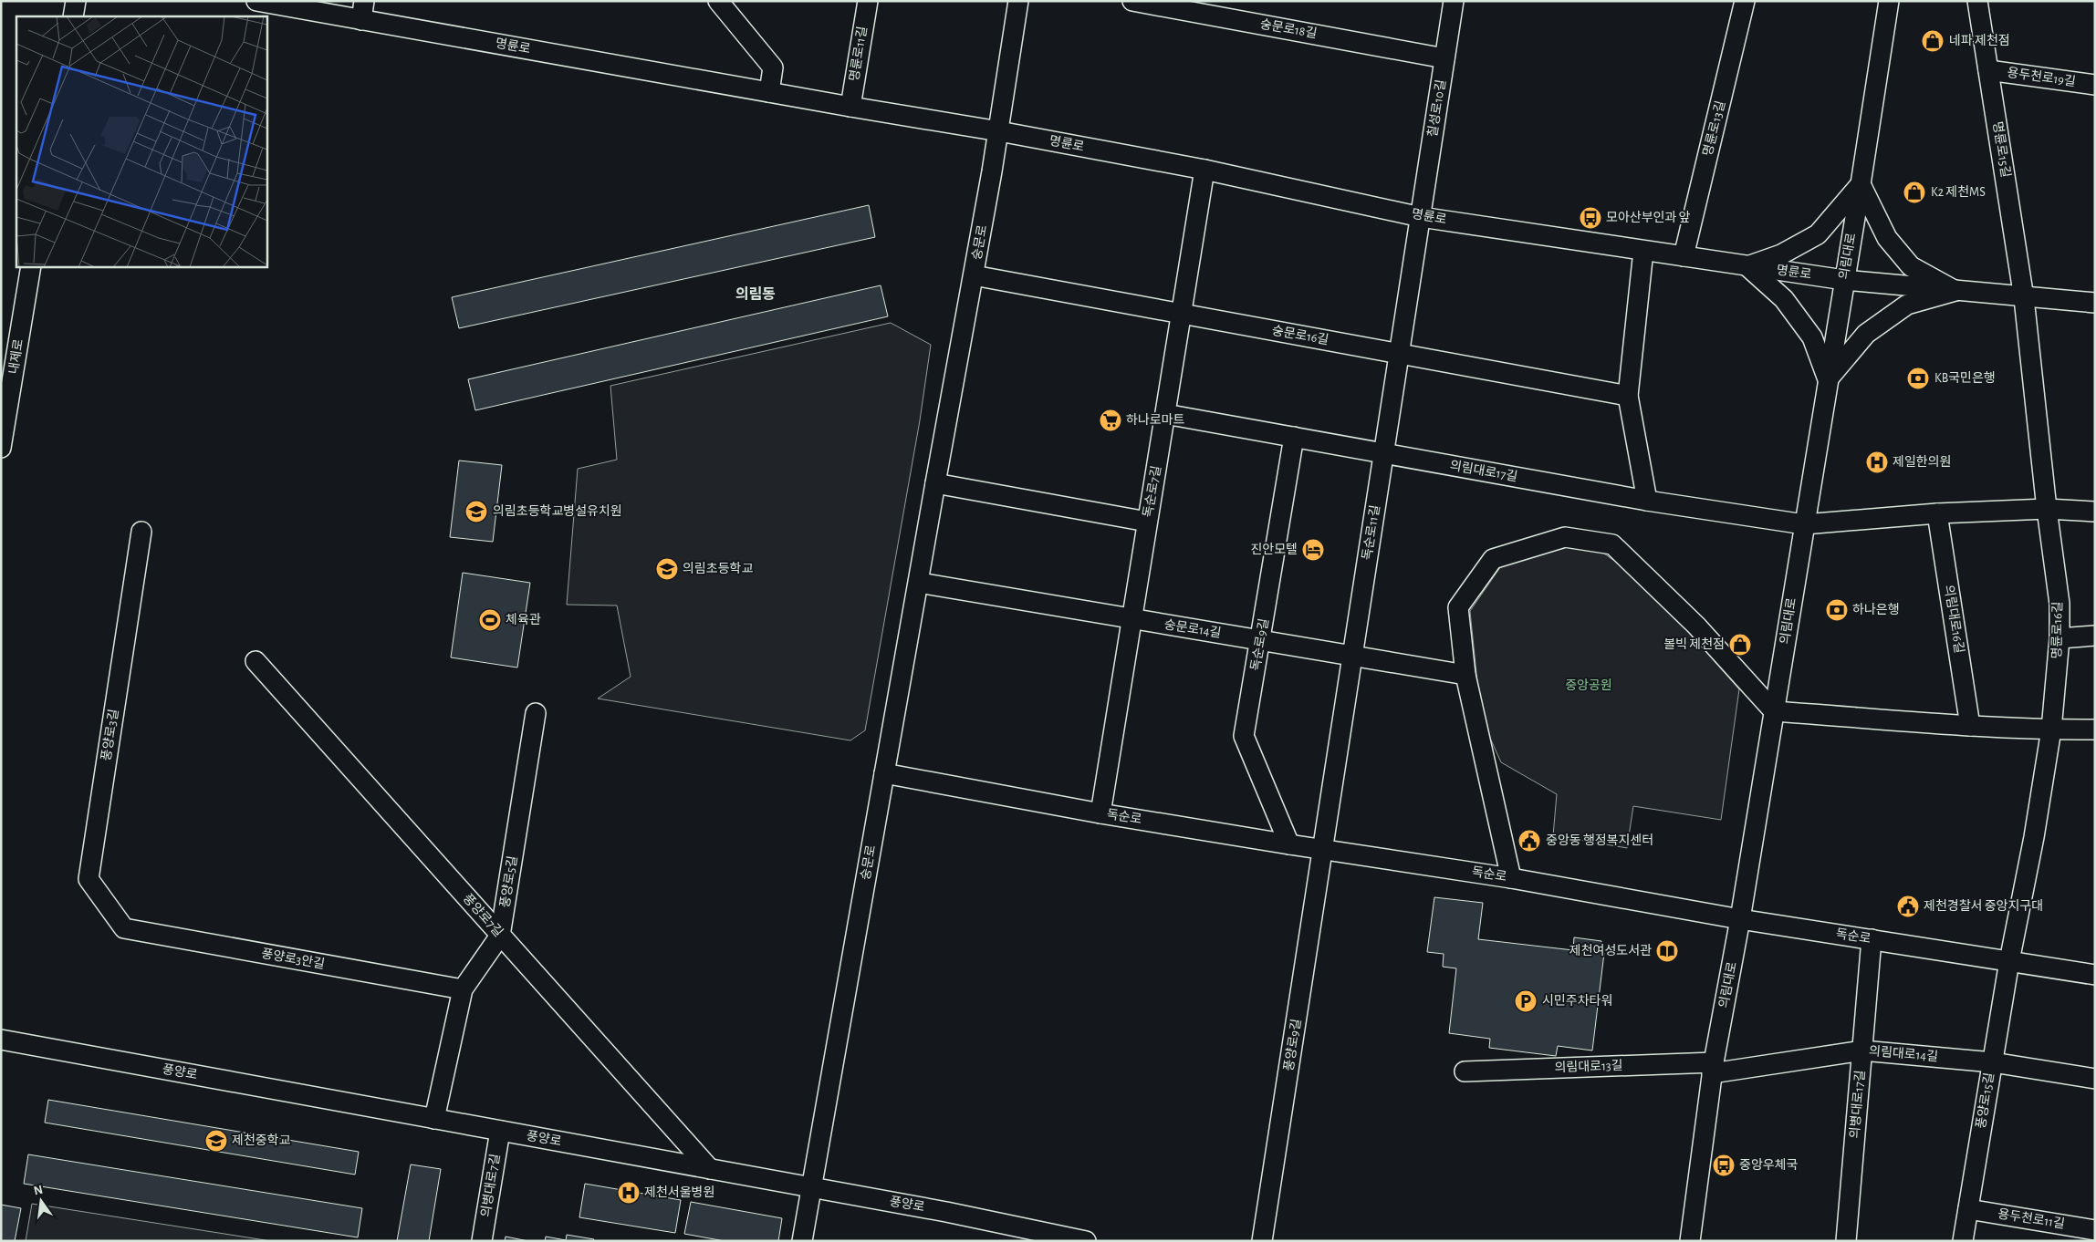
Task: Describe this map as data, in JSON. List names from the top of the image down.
{
  "streets": {
    "street": [
      "숭문로18길",
      "명륜로",
      "명륜로11길",
      "용두천로19길",
      "칠성로10길",
      "명륜로13길",
      "명륜로15길",
      "숭문로",
      "의림대로",
      "숭문로16길",
      "내제로",
      "의림대로17길",
      "독순로7길",
      "독순로11길",
      "의림대로16길",
      "숭문로14길",
      "명륜로16길",
      "독순로9길",
      "풍양로3길",
      "독순로",
      "풍양로5길",
      "풍양로7길",
      "풍양로3안길",
      "풍양로9길",
      "의림대로14길",
      "의림대로13길",
      "풍양로",
      "풍양로15길",
      "의병대로17길",
      "의병대로7길",
      "용두천로11길"
    ]
  },
  "crossings": [
    ["숭문로18길", "칠성로10길"],
    ["명륜로", "명륜로11길"],
    ["명륜로", "칠성로10길"],
    ["명륜로", "명륜로13길"],
    ["명륜로", "명륜로15길"],
    ["명륜로", "숭문로"],
    ["명륜로", "의림대로"],
    ["명륜로", "독순로7길"],
    ["명륜로", "독순로11길"],
    ["명륜로", "명륜로16길"],
    ["용두천로19길", "명륜로15길"],
    ["칠성로10길", "독순로11길"],
    ["명륜로15길", "명륜로16길"],
    ["숭문로", "숭문로16길"],
    ["숭문로", "숭문로14길"],
    ["숭문로", "독순로"],
    ["숭문로", "풍양로"],
    ["의림대로", "의림대로17길"],
    ["의림대로", "독순로"],
    ["의림대로", "의림대로14길"],
    ["의림대로", "의림대로13길"],
    ["숭문로16길", "독순로7길"],
    ["숭문로16길", "독순로11길"],
    ["의림대로17길", "독순로7길"],
    ["의림대로17길", "독순로11길"],
    ["의림대로17길", "의림대로16길"],
    ["의림대로17길", "명륜로16길"],
    ["의림대로17길", "독순로9길"],
    ["독순로7길", "숭문로14길"],
    ["독순로7길", "독순로"],
    ["독순로11길", "숭문로14길"],
    ["독순로11길", "독순로"],
    ["독순로11길", "풍양로9길"],
    ["숭문로14길", "독순로9길"],
    ["명륜로16길", "독순로"],
    ["명륜로16길", "풍양로15길"],
    ["독순로9길", "독순로"],
    ["풍양로3길", "풍양로3안길"],
    ["독순로", "풍양로9길"],
    ["독순로", "풍양로15길"],
    ["독순로", "의병대로17길"],
    ["풍양로5길", "풍양로7길"],
    ["풍양로5길", "풍양로3안길"],
    ["풍양로5길", "풍양로"],
    ["풍양로7길", "풍양로"],
    ["의림대로14길", "의림대로13길"],
    ["의림대로14길", "풍양로15길"],
    ["의림대로14길", "의병대로17길"],
    ["풍양로", "의병대로7길"],
    ["풍양로15길", "용두천로11길"]
  ],
  "districts": ["의림동"],
  "parks": ["중앙공원"],
  "places": {
    "shop": ["네파 제천점", "K2 제천MS", "볼빅 제천점"],
    "bus stop": ["모아산부인과 앞", "중앙우체국"],
    "bank": ["KB국민은행", "하나은행"],
    "supermarket": ["하나로마트"],
    "hospital": ["제일한의원", "제천서울병원"],
    "school or university": ["의림초등학교병설유치원", "의림초등학교", "제천중학교"],
    "hotel": ["진안모텔"],
    "sports": ["체육관"],
    "public building": ["중앙동 행정복지센터", "제천경찰서 중앙지구대"],
    "library": ["제천여성도서관"],
    "parking": ["시민주차타워"]
  },
  "north": "top"
}
